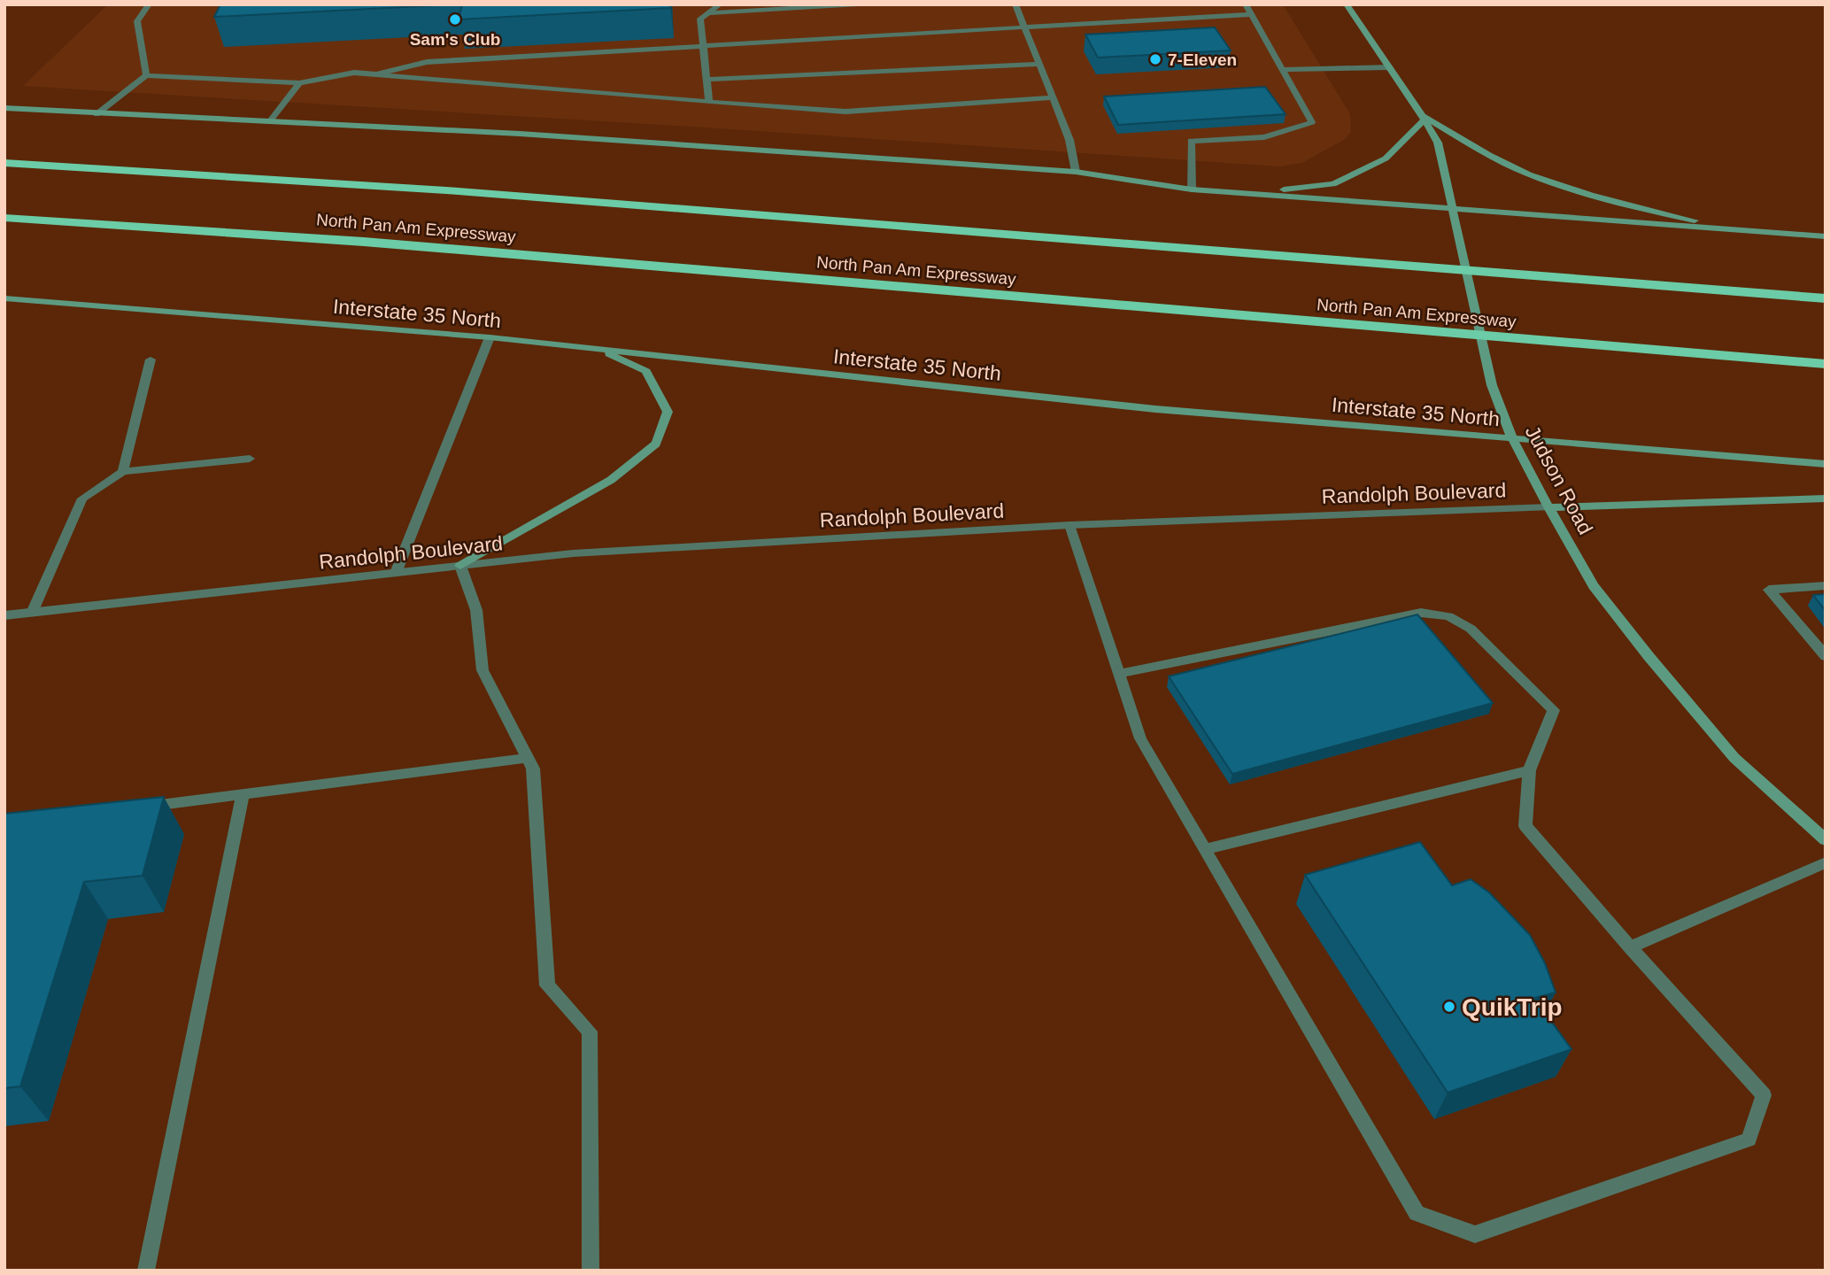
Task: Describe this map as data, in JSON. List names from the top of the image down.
{
  "streets": {
    "highway": ["North Pan Am Expressway"],
    "main road": ["Interstate 35 North", "Judson Road", "Randolph Boulevard"]
  },
  "crossings": [
    ["Interstate 35 North", "Judson Road"],
    ["Judson Road", "Randolph Boulevard"]
  ],
  "places": ["Sam's Club", "7-Eleven", "QuikTrip"]
}
